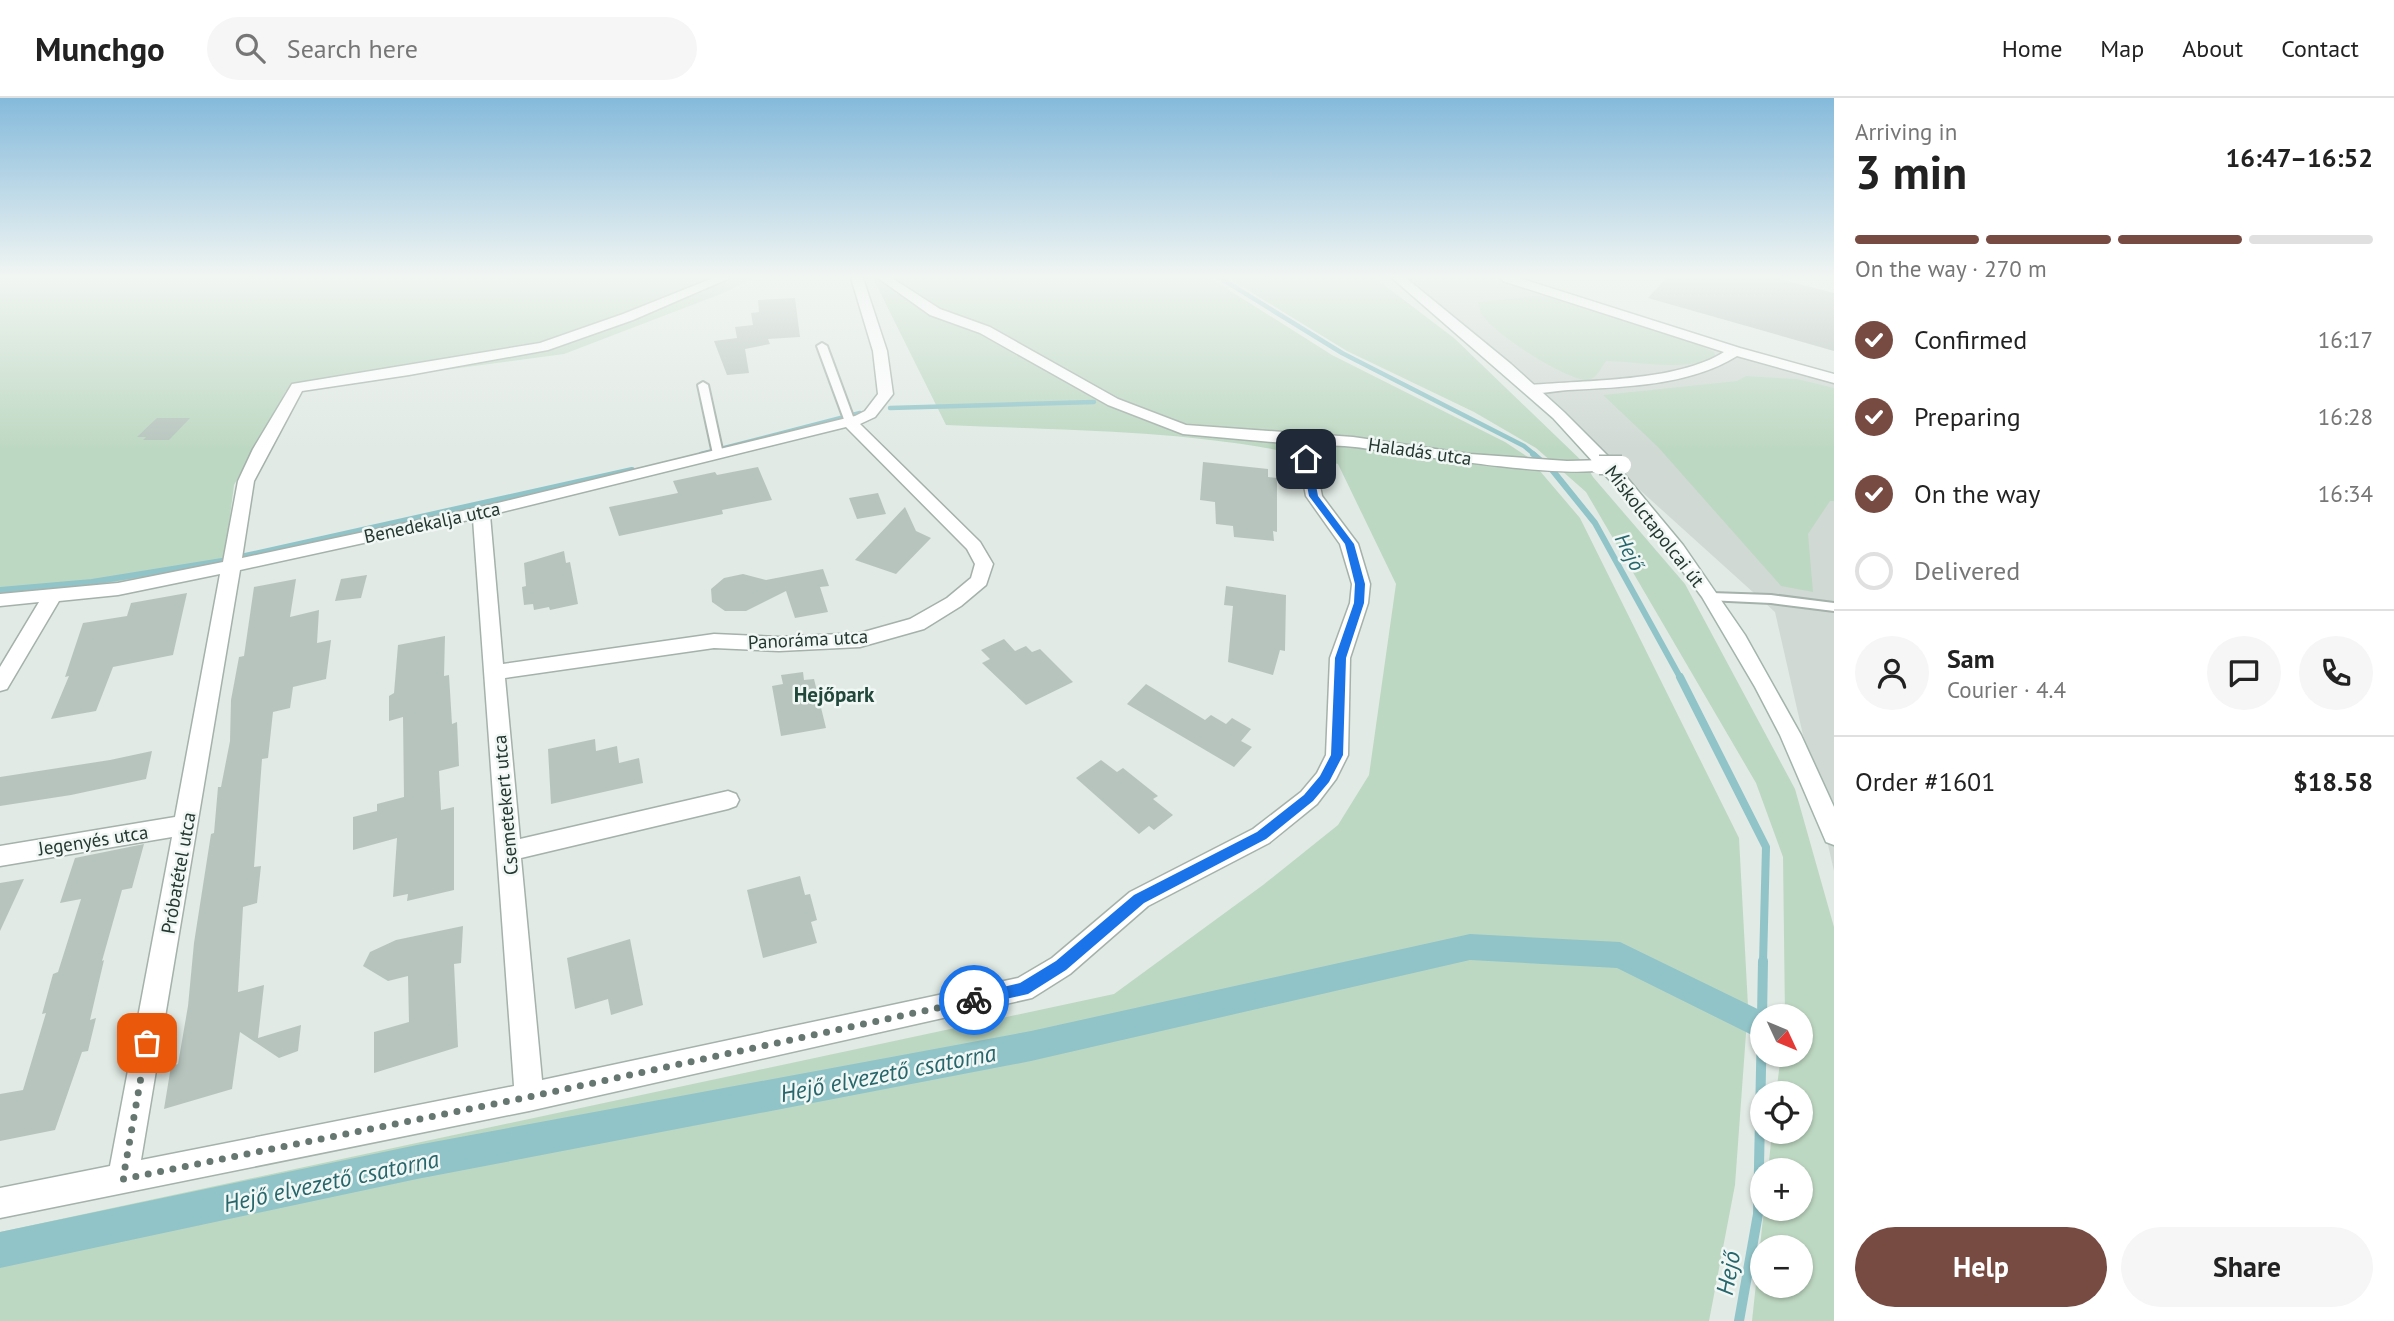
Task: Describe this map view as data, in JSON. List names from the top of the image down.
{
  "streets": {
    "street": [
      "Haladás utca",
      "Benedekalja utca",
      "Miskolctapolcai út",
      "Panoráma utca",
      "Csemetekert utca",
      "Jegenyés utca",
      "Próbatétel utca"
    ]
  },
  "crossings": [
    ["Haladás utca", "Miskolctapolcai út"],
    ["Benedekalja utca", "Panoráma utca"],
    ["Benedekalja utca", "Csemetekert utca"],
    ["Benedekalja utca", "Próbatétel utca"],
    ["Panoráma utca", "Csemetekert utca"],
    ["Jegenyés utca", "Próbatétel utca"]
  ],
  "districts": ["Hejőpark"],
  "water": ["Hejő", "Hejő elvezető csatorna"],
  "north": "bottom right",
  "page": {
    "header": "Munchgo",
    "search": "Search here",
    "nav": [
      "Home",
      "Map",
      "About",
      "Contact"
    ],
    "heading": ["3 min", "Arriving in", "16:47–16:52"],
    "panel": [
      "Sam",
      "Courier · 4.4",
      "Order #1601",
      "$18.58"
    ],
    "bar": "On the way · 270 m",
    "list": [
      ["Confirmed", "16:17"],
      ["Preparing", "16:28"],
      ["On the way", "16:34"],
      "Delivered"
    ],
    "map_buttons": ["+", "−"],
    "buttons": ["Help", "Share"]
  }
}
